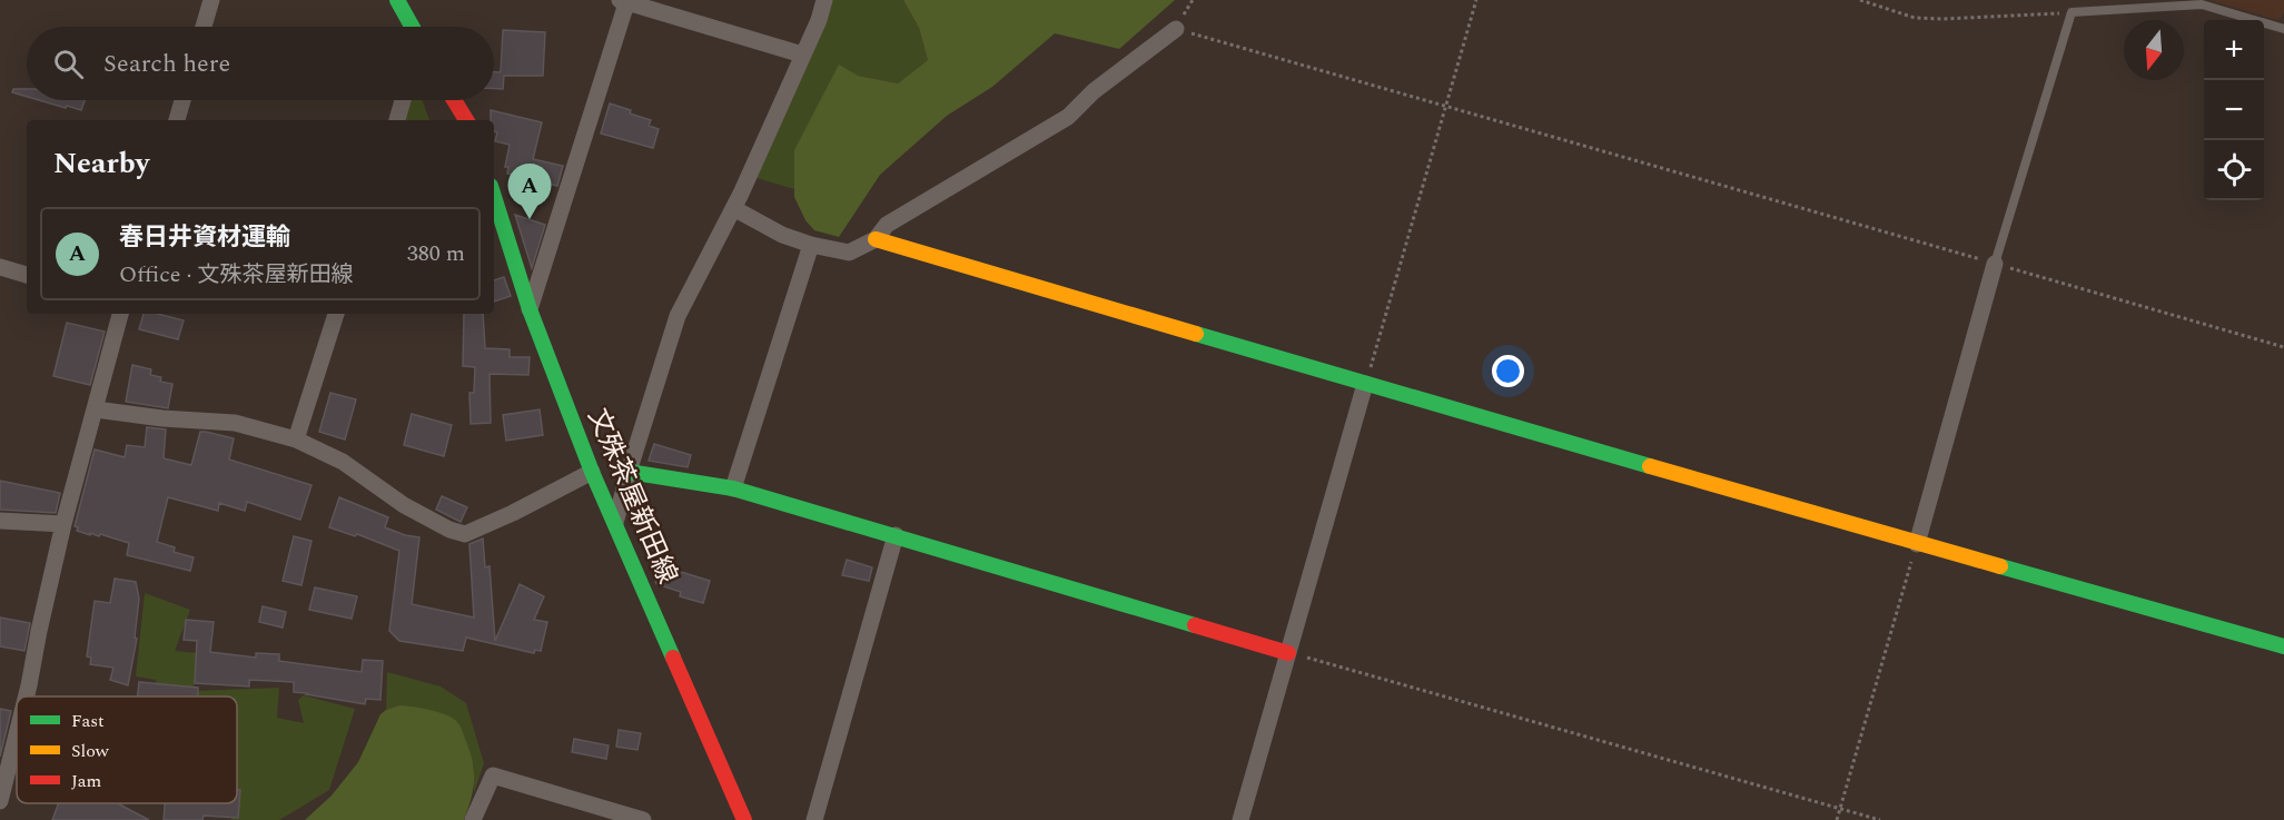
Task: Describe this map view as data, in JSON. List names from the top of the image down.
{
  "streets": {
    "street": ["文殊茶屋新田線"]
  },
  "legend": ["Fast", "Slow", "Jam"],
  "north": "bottom",
  "page": {
    "map_buttons": ["+", "−"],
    "search": "Search here",
    "heading": "Nearby",
    "pins": "A",
    "list": [
      {
        "mark": "A",
        "name": "春日井資材運輸",
        "note": "Office · 文殊茶屋新田線",
        "value": "380 m"
      }
    ]
  }
}
